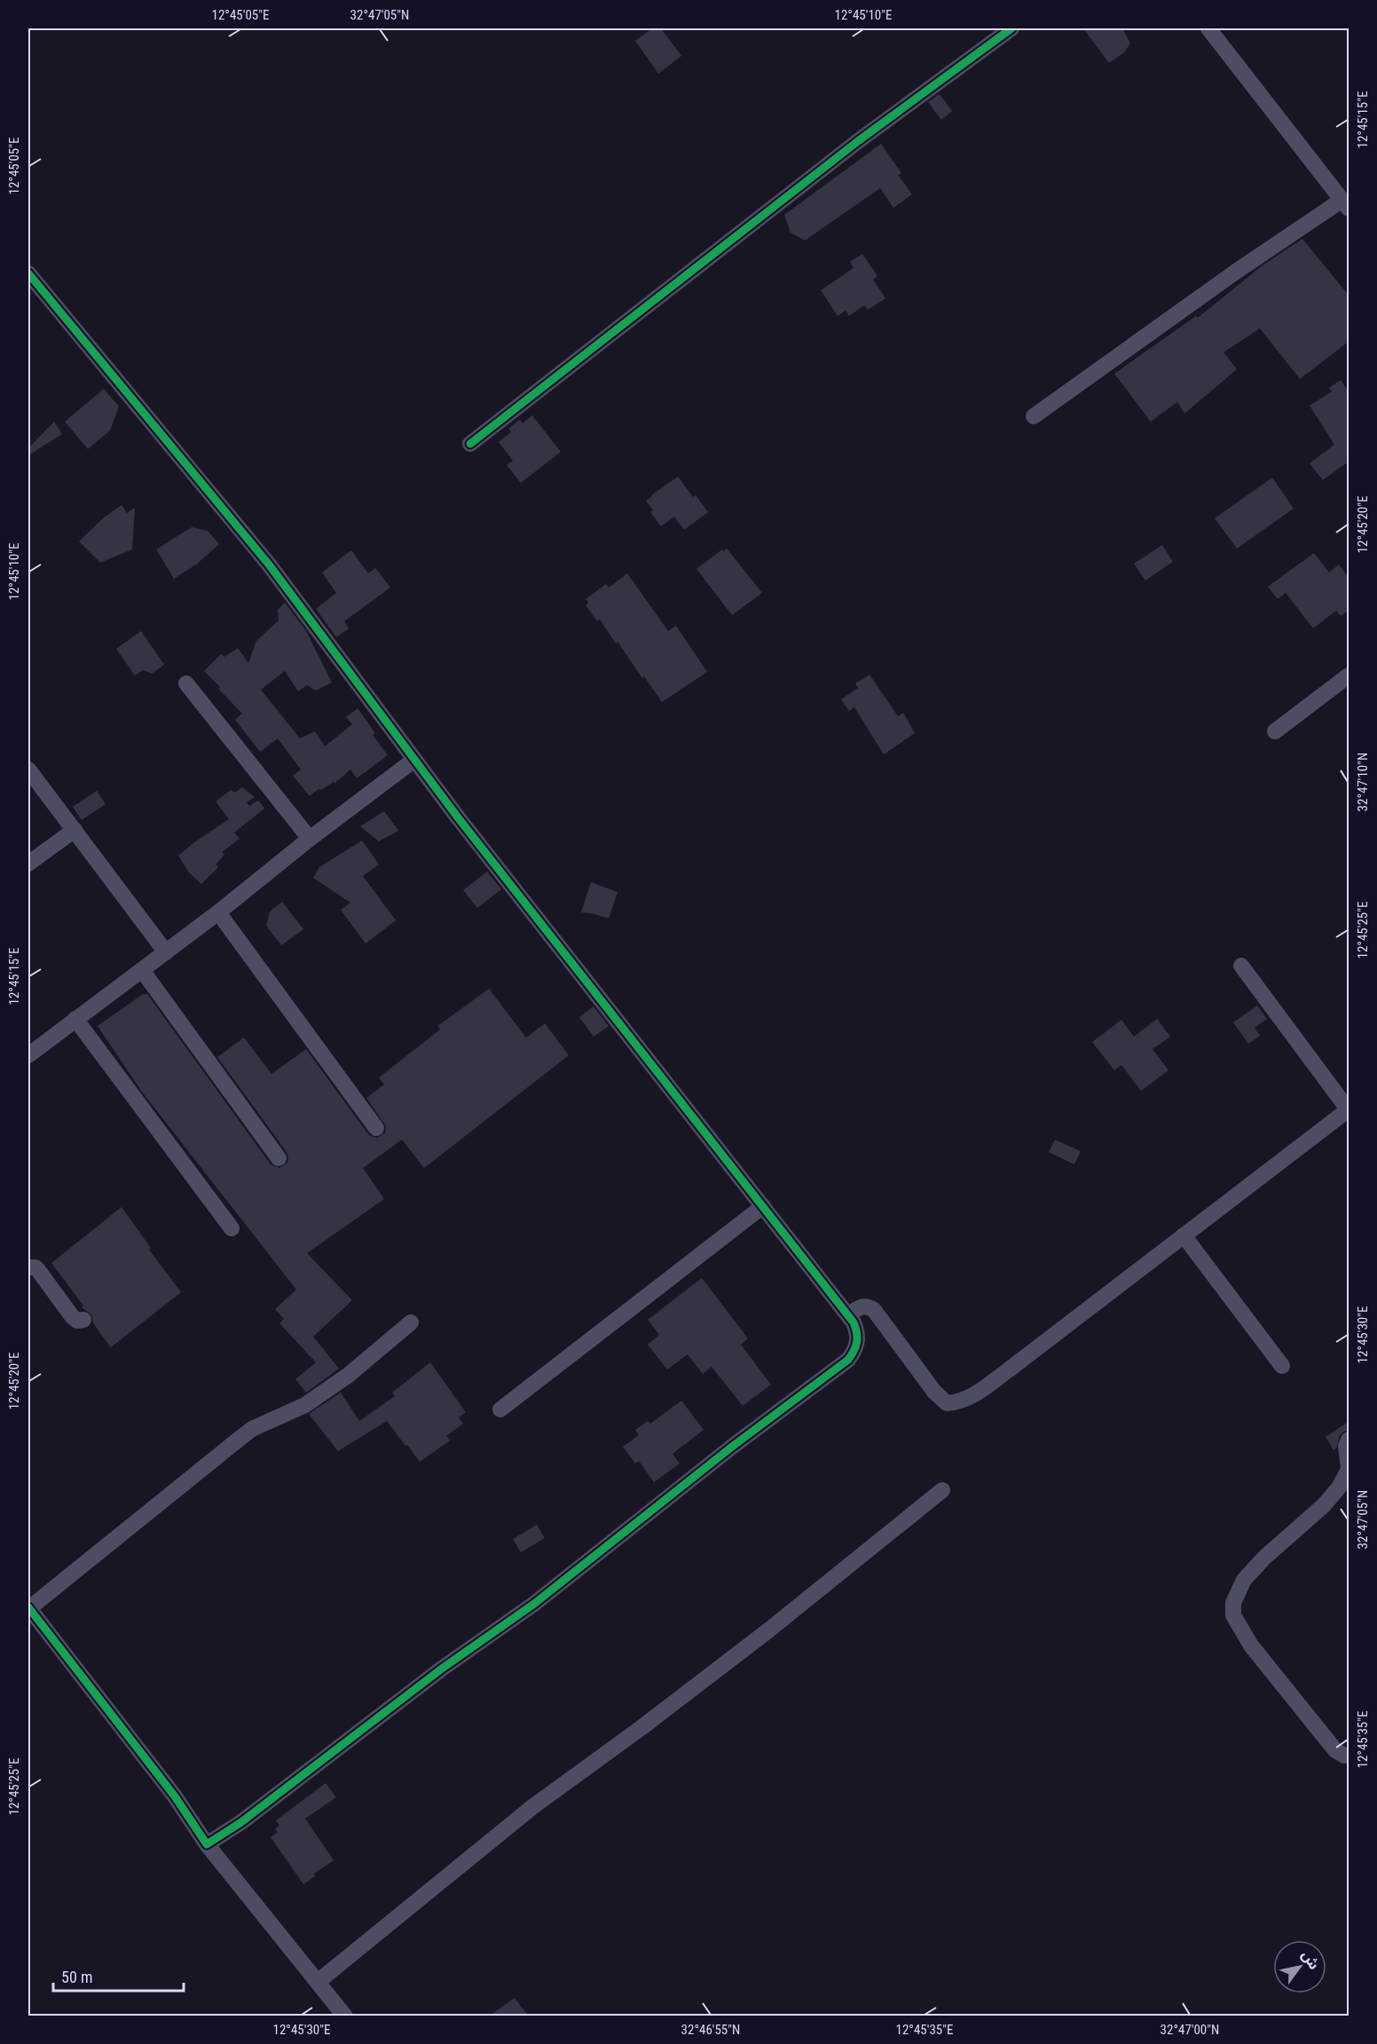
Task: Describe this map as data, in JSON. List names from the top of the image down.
{
  "scale_bar": "50 m",
  "north": "top right",
  "coordinates": [
    "12°45'05\"E",
    "32°47'05\"N",
    "12°45'10\"E",
    "12°45'15\"E",
    "12°45'20\"E",
    "32°47'10\"N",
    "12°45'25\"E",
    "12°45'30\"E",
    "12°45'35\"E",
    "32°46'55\"N",
    "32°47'00\"N"
  ]
}
